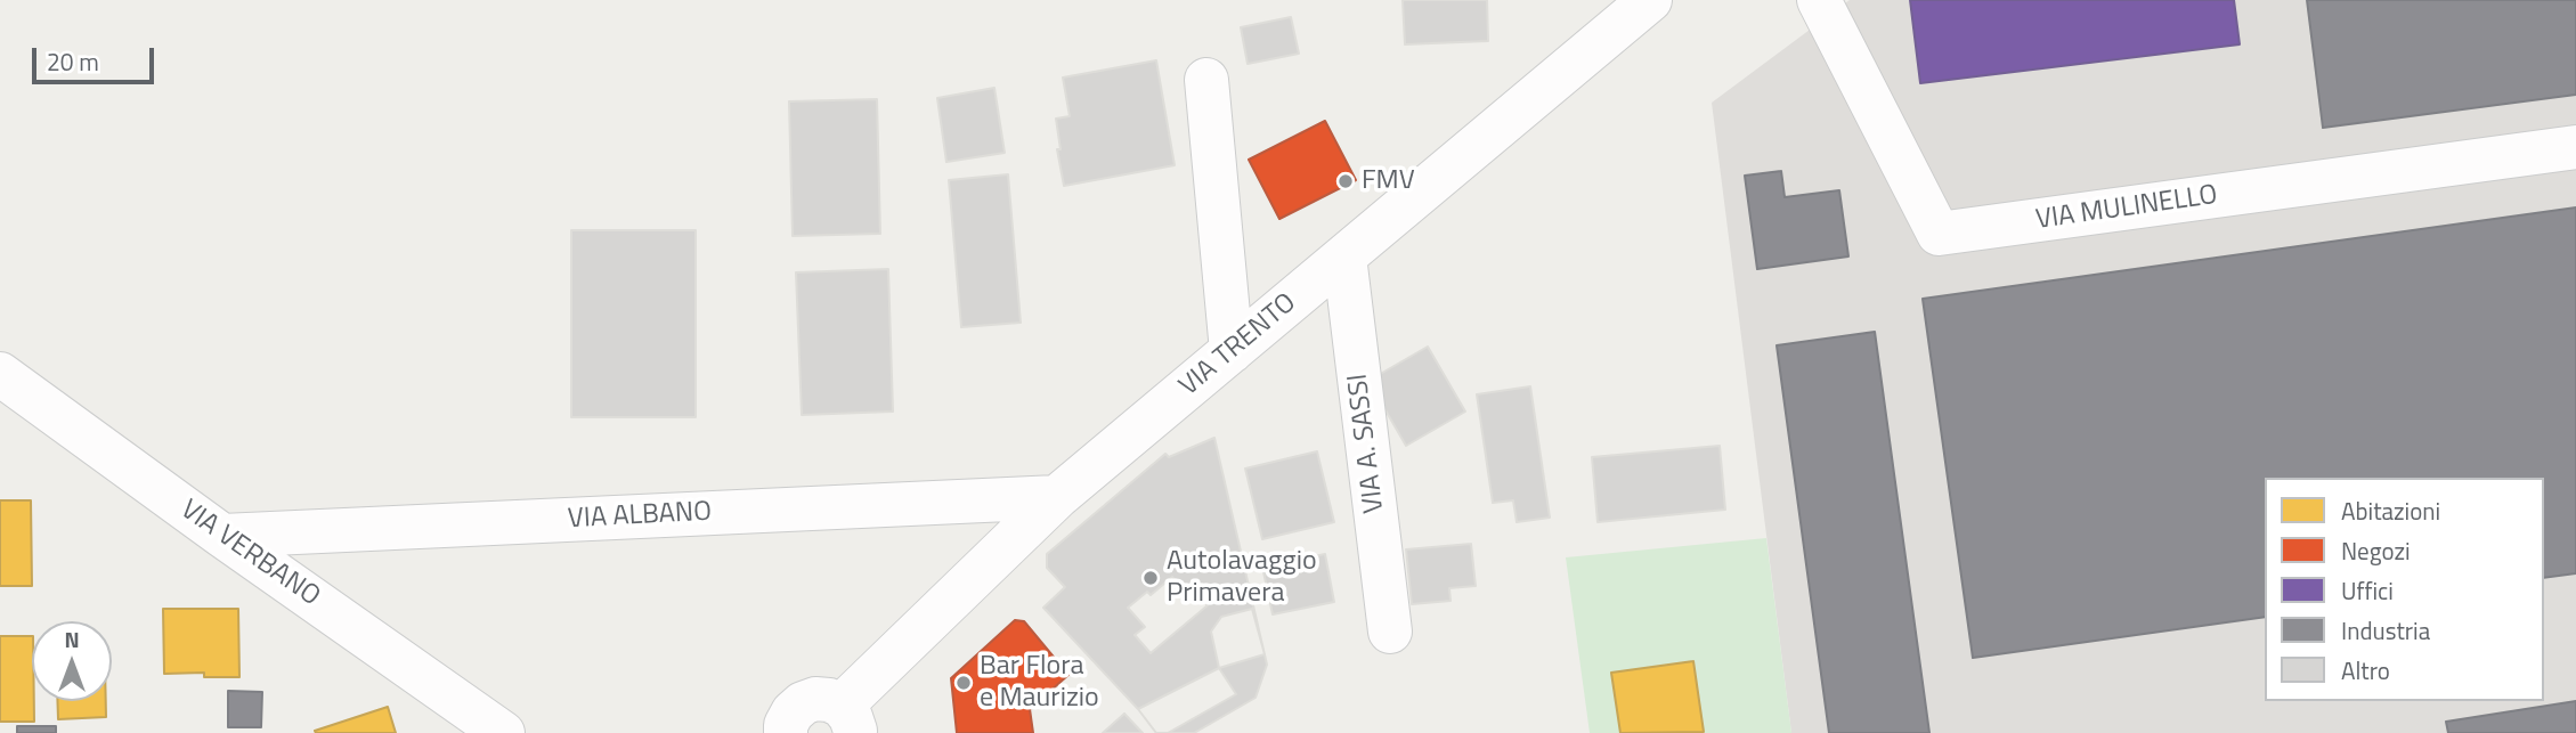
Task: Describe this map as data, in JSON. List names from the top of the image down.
{
  "streets": {
    "street": [
      "VIA MULINELLO",
      "VIA TRENTO",
      "VIA A. SASSI",
      "VIA ALBANO",
      "VIA VERBANO"
    ]
  },
  "crossings": [
    ["VIA TRENTO", "VIA A. SASSI"],
    ["VIA TRENTO", "VIA ALBANO"],
    ["VIA ALBANO", "VIA VERBANO"]
  ],
  "places": ["FMV", "Autolavaggio Primavera", "Bar Flora e Maurizio"],
  "legend": [
    "Abitazioni",
    "Negozi",
    "Uffici",
    "Industria",
    "Altro"
  ],
  "scale_bar": "20 m",
  "north": "top"
}
